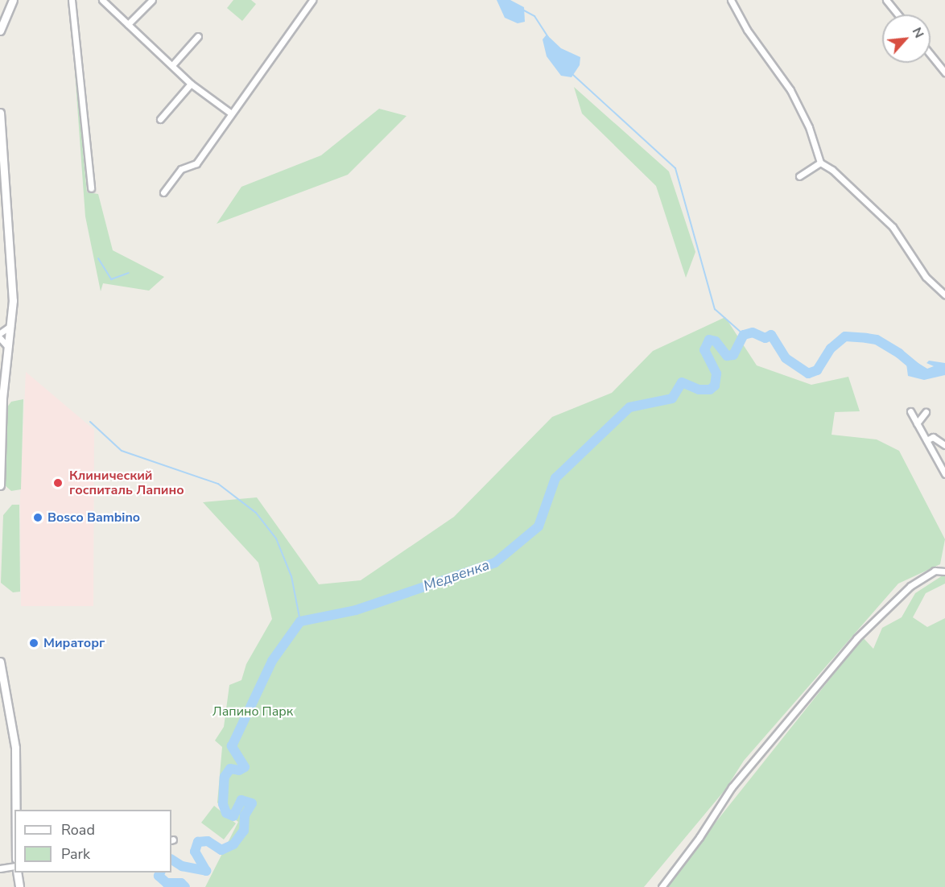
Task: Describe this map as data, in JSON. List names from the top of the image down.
{
  "water": ["Медвенка"],
  "parks": ["Лапино Парк"],
  "places": ["Клинический госпиталь Лапино", "Bosco Bambino", "Мираторг"],
  "legend": ["Road", "Park"],
  "north": "top right"
}
